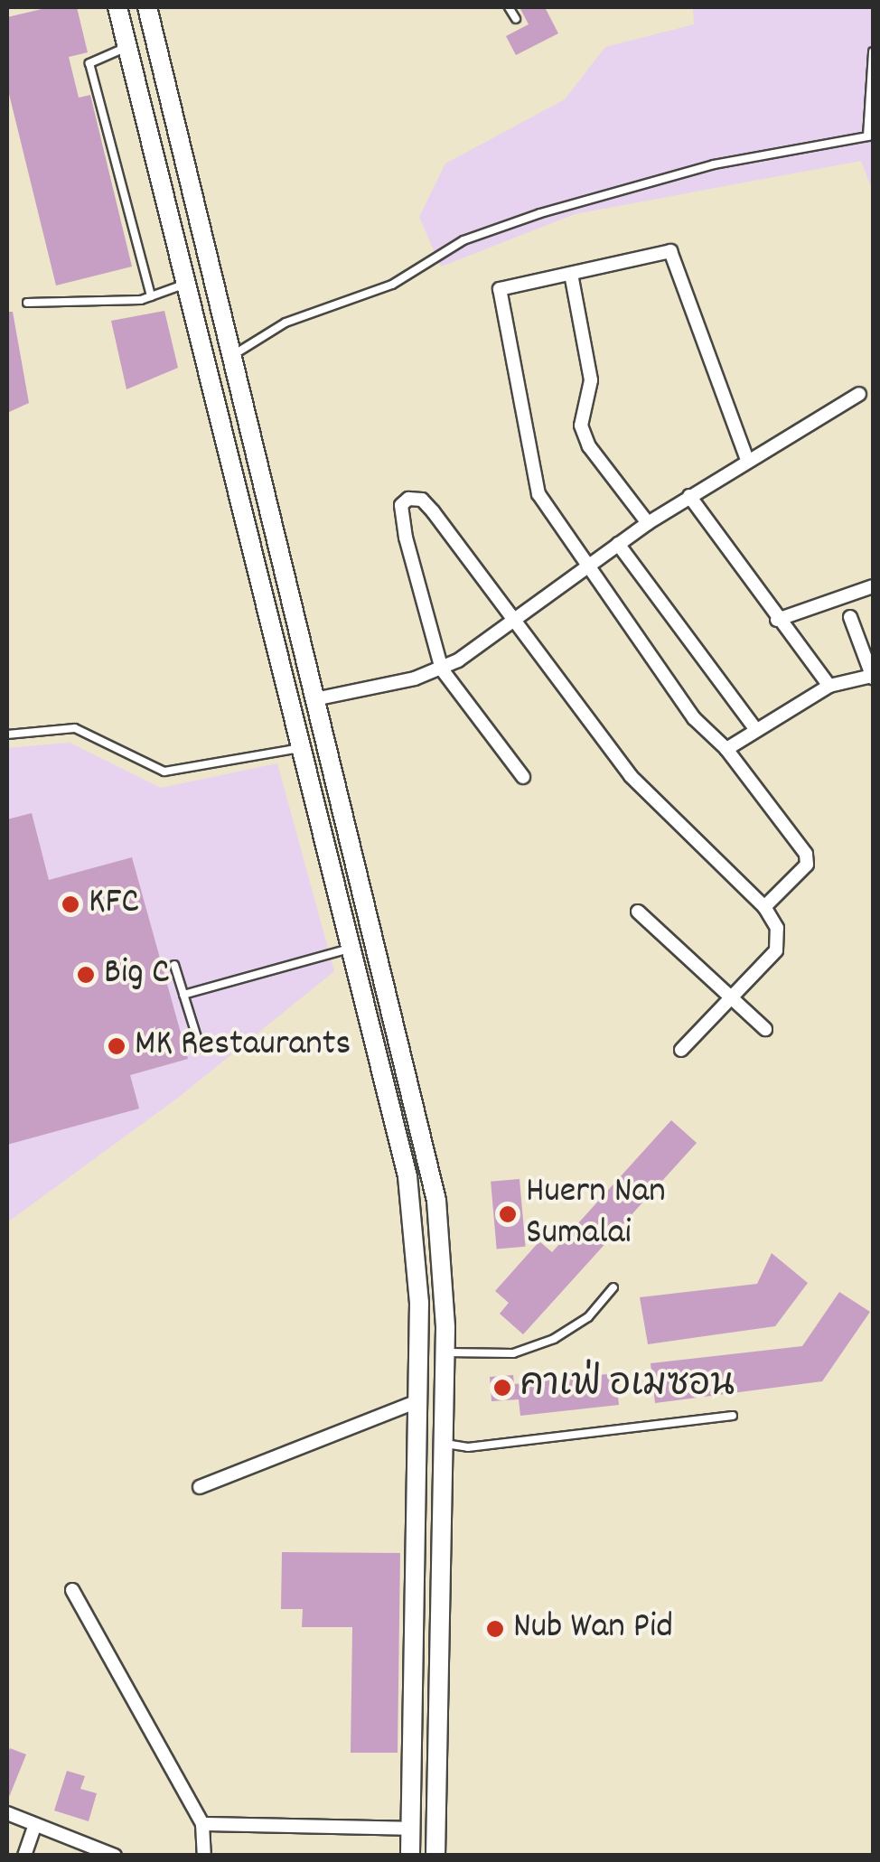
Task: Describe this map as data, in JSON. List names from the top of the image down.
{
  "places": [
    "KFC",
    "Big C",
    "MK Restaurants",
    "Huern Nan Sumalai",
    "คาเฟ่ อเมซอน",
    "Nub Wan Pid"
  ]
}
